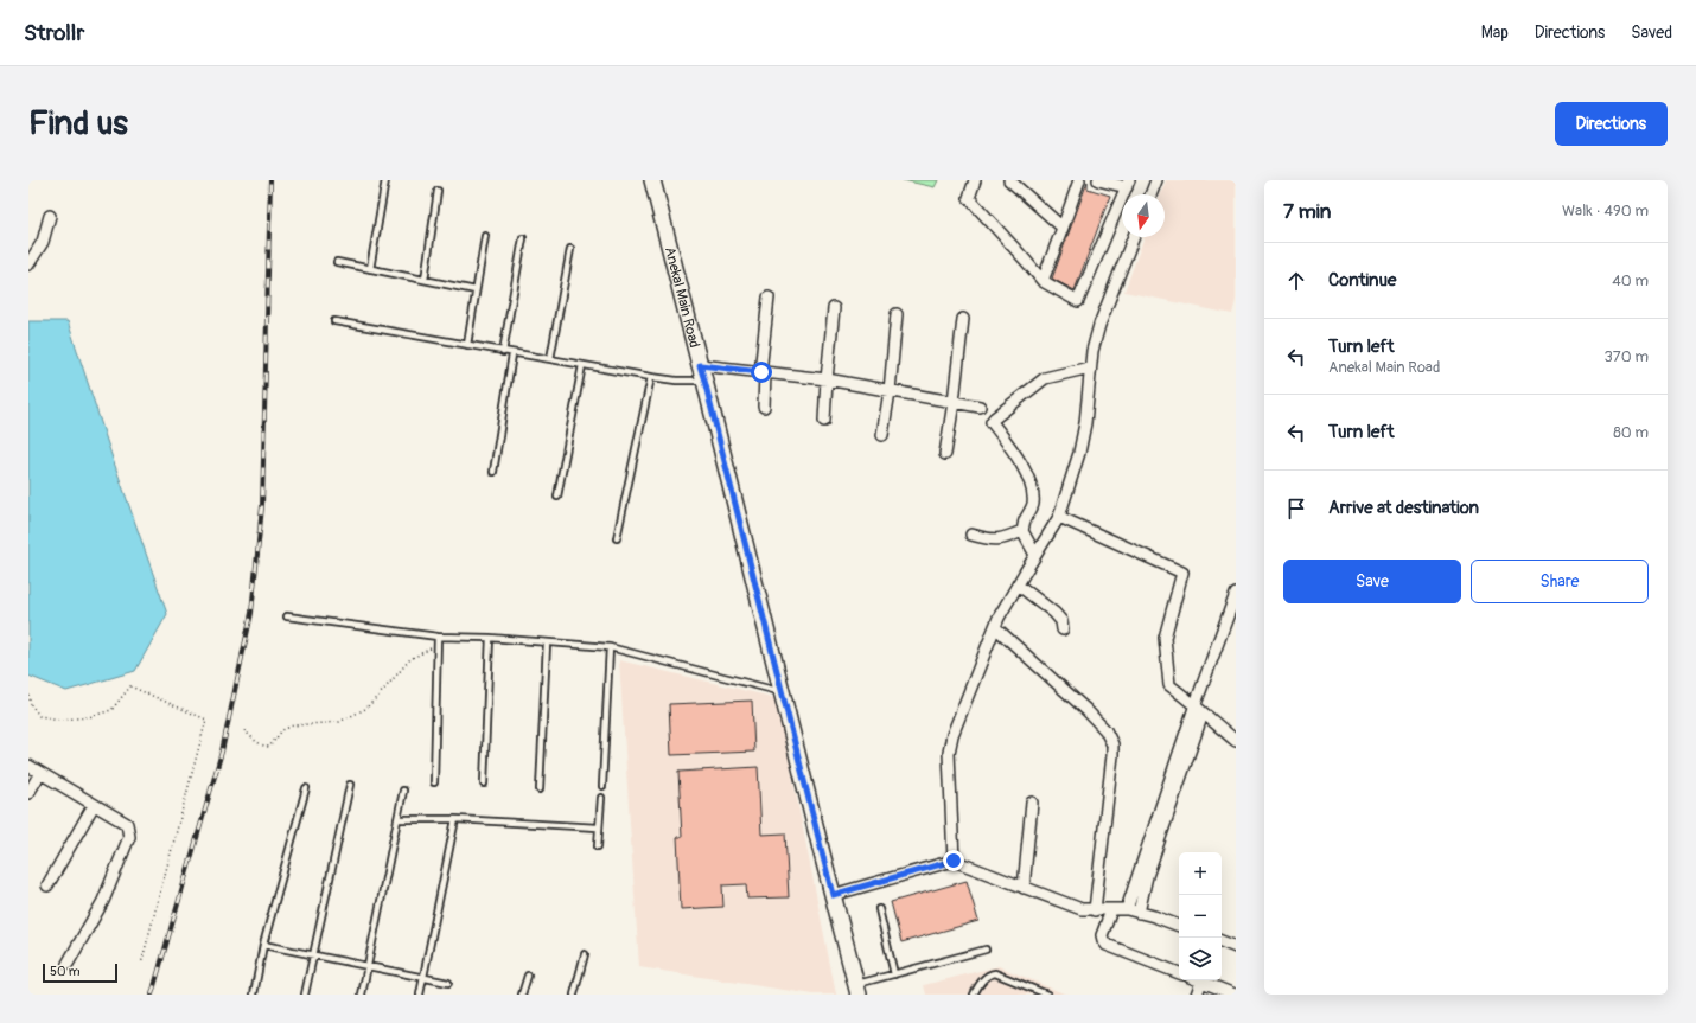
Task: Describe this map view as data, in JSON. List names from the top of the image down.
{
  "streets": {
    "main road": ["Anekal Main Road"]
  },
  "scale_bar": "50 m",
  "north": "bottom",
  "page": {
    "header": "Strollr",
    "nav": ["Map", "Directions", "Saved"],
    "buttons": [
      "Directions",
      ["Save", "Share"]
    ],
    "title": "Find us",
    "heading": ["7 min", "Walk · 490 m"],
    "list": [
      ["Continue", "40 m"],
      ["Turn left", "Anekal Main Road", "370 m"],
      ["Turn left", "80 m"],
      "Arrive at destination"
    ],
    "map_buttons": ["+", "−"],
    "scale": "50 m"
  }
}
